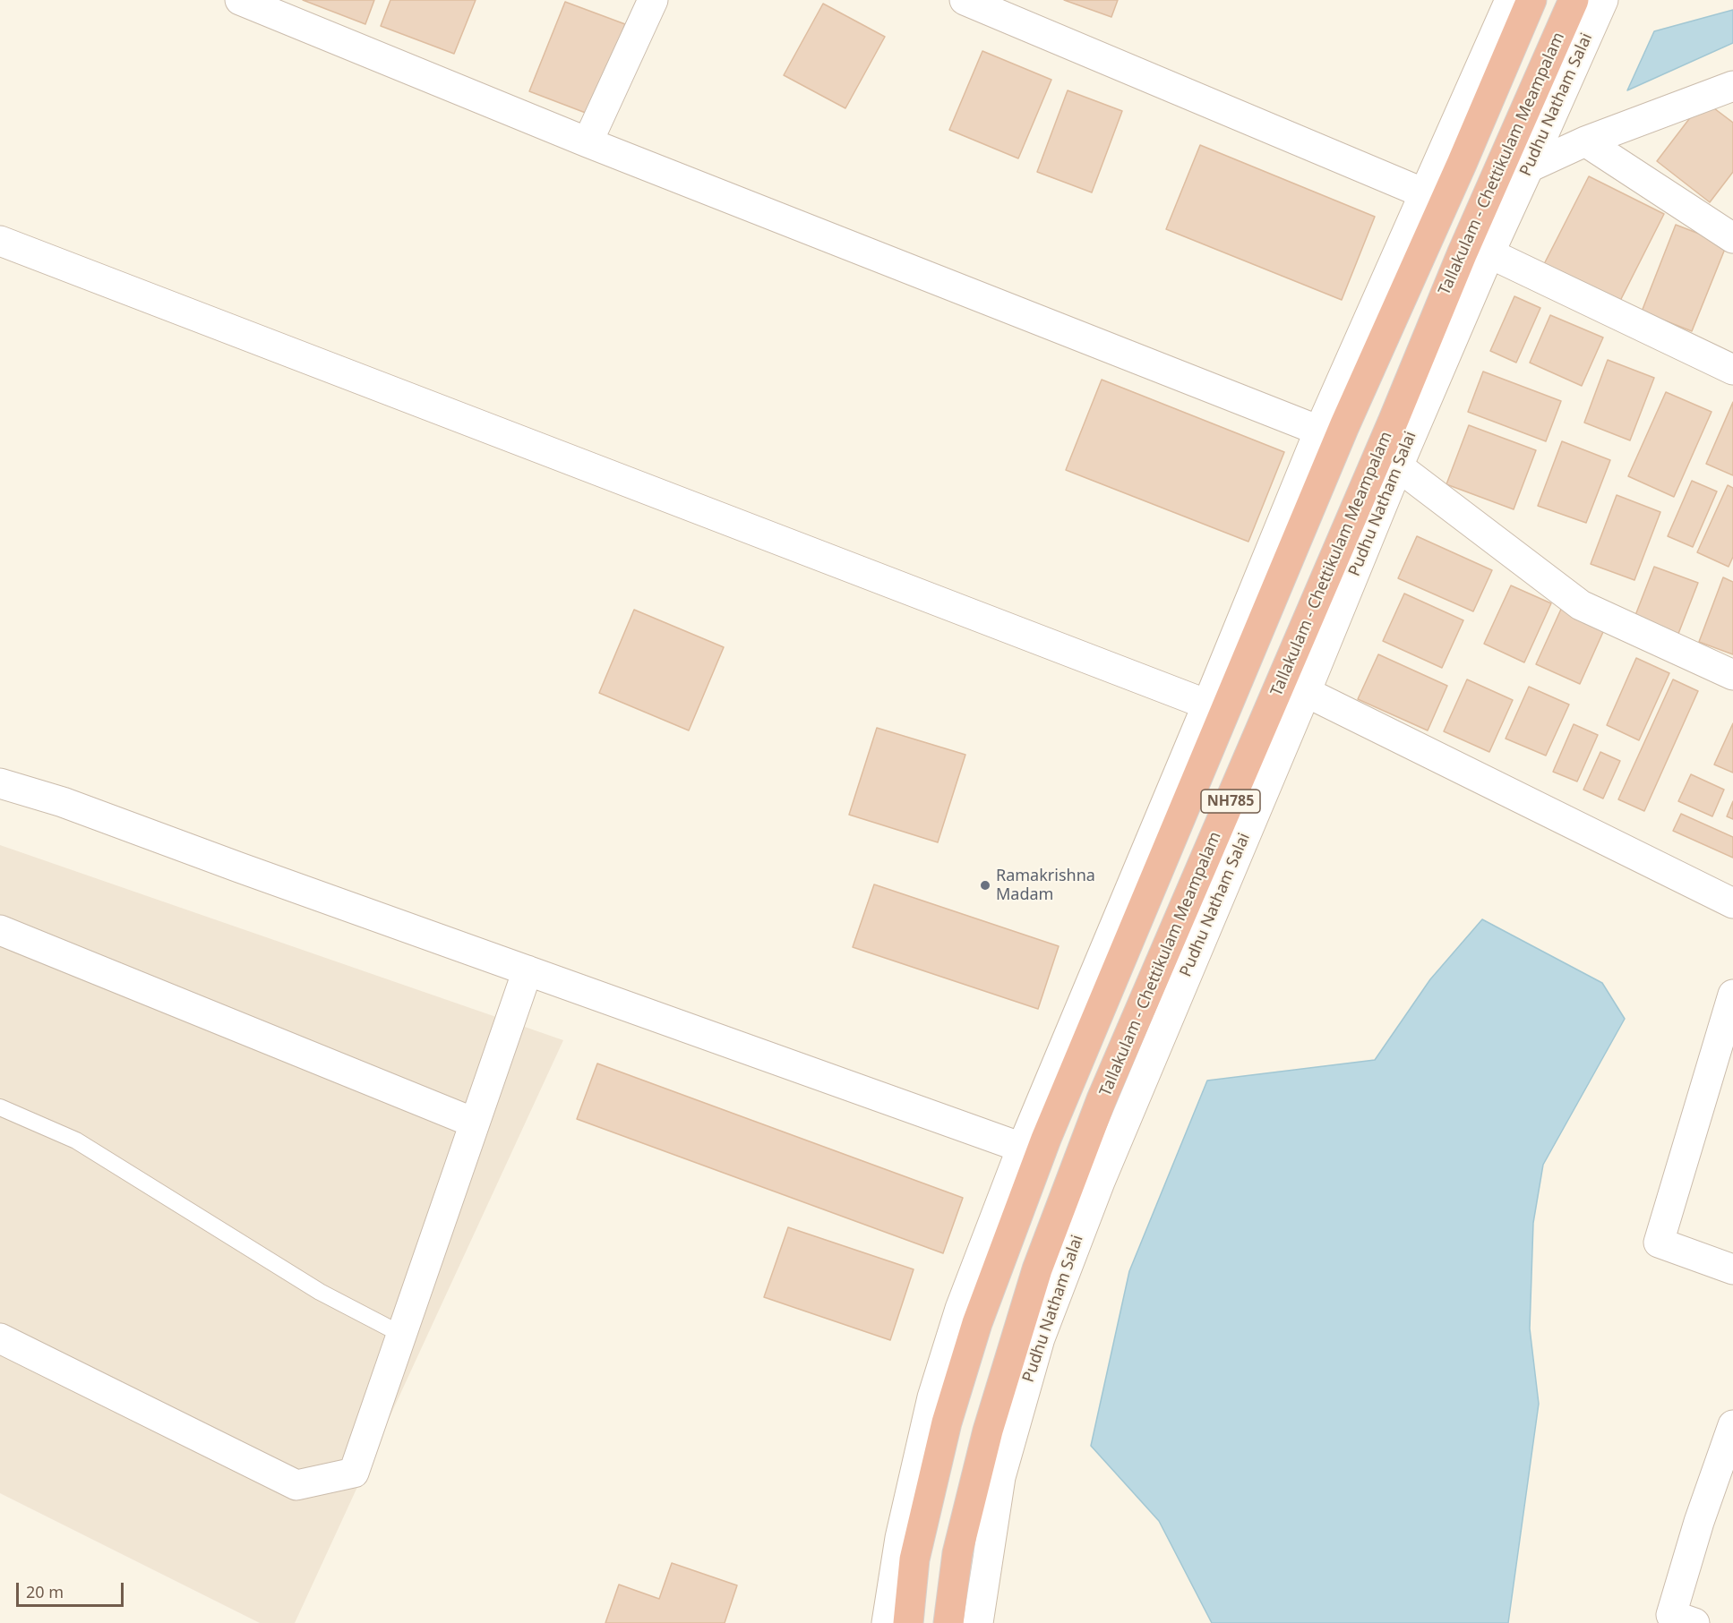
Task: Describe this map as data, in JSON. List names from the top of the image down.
{
  "streets": {
    "highway": ["Tallakulam - Chettikulam Meampalam", "NH785"],
    "street": ["Pudhu Natham Salai"]
  },
  "places": ["Ramakrishna Madam"],
  "scale_bar": "20 m"
}
